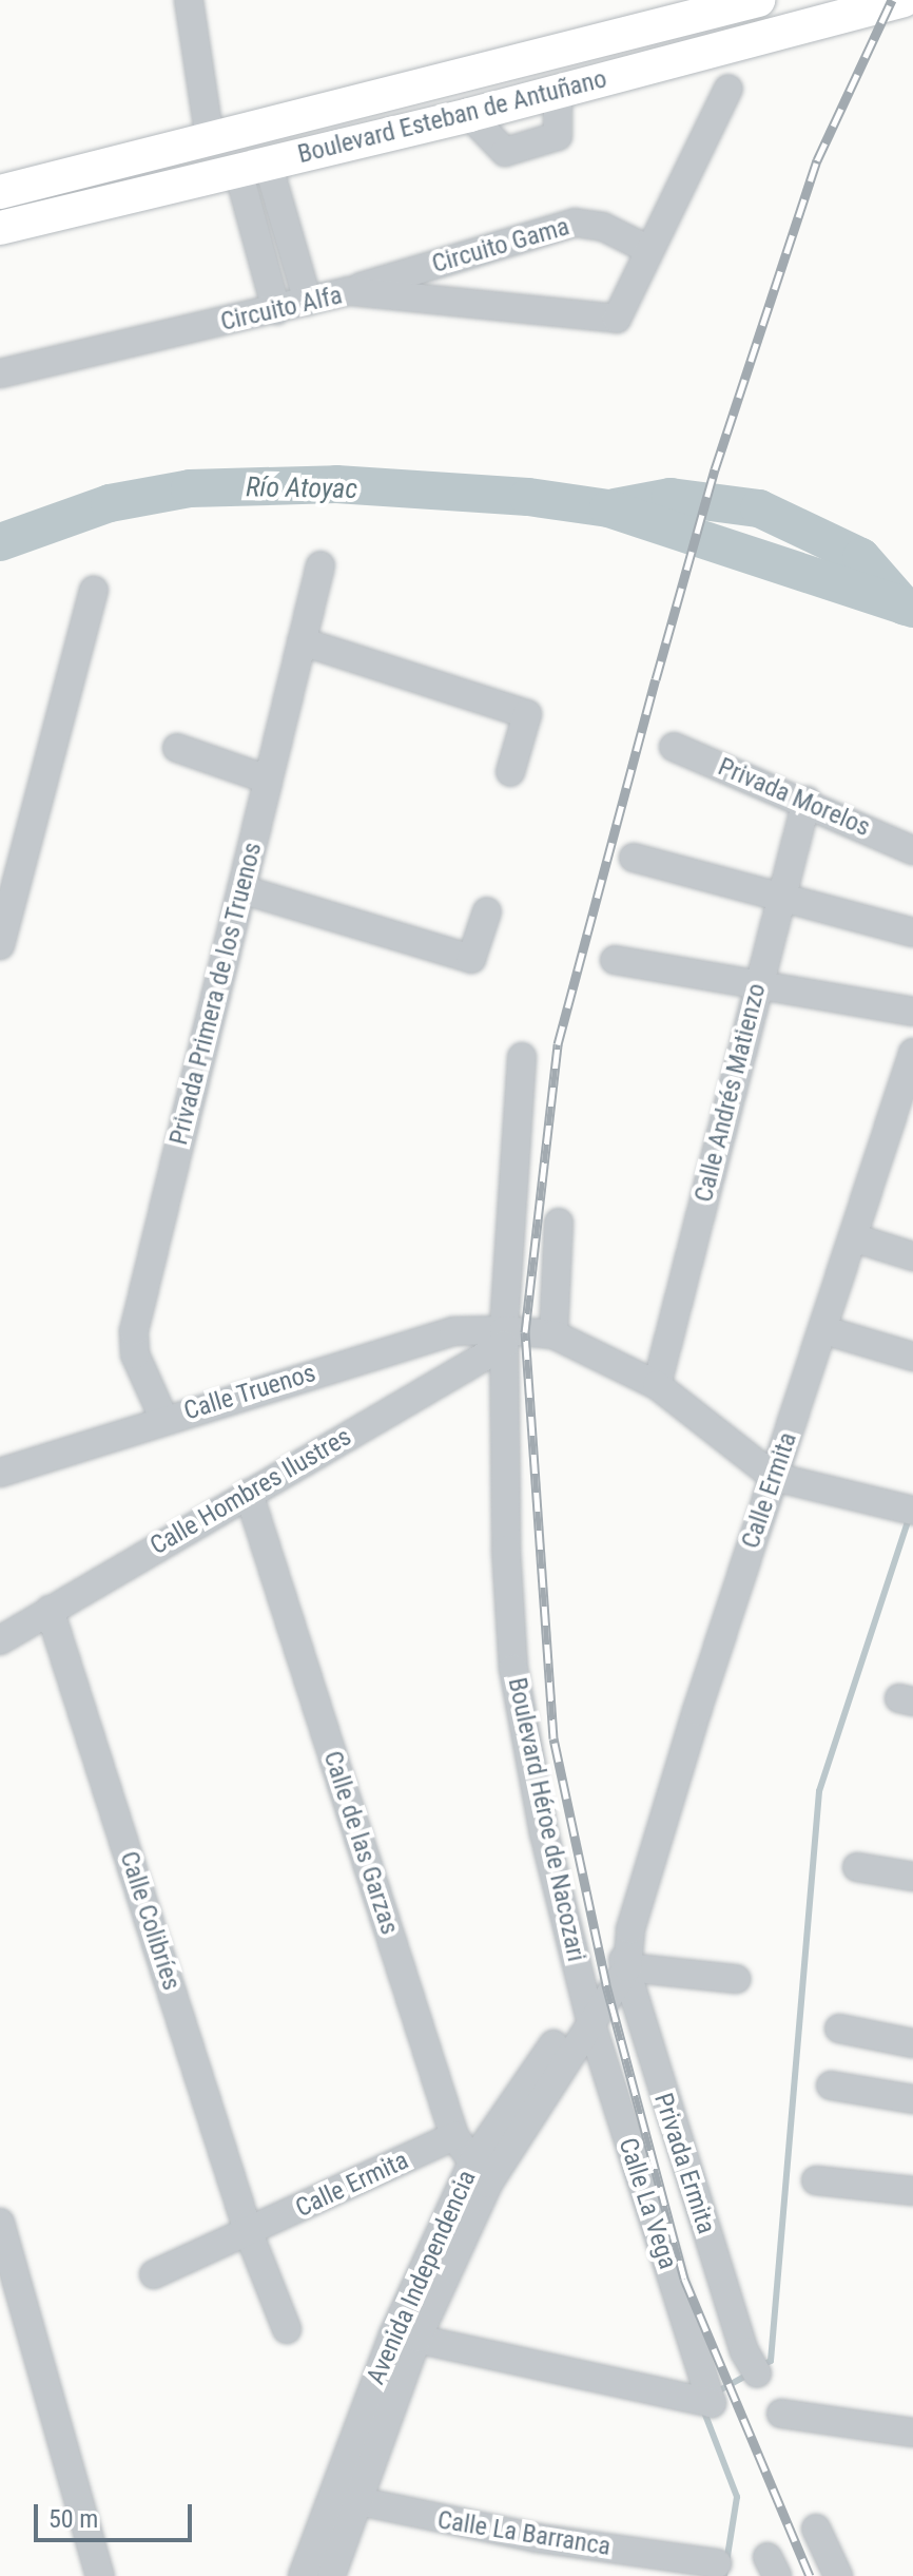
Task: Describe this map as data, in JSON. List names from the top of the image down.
{
  "streets": {
    "main road": ["Boulevard Esteban de Antuñano"],
    "street": [
      "Circuito Gama",
      "Circuito Alfa",
      "Privada Morelos",
      "Privada Primera de los Truenos",
      "Calle Andrés Matienzo",
      "Calle Truenos",
      "Calle Ermita",
      "Calle Hombres Ilustres",
      "Boulevard Héroe de Nacozari",
      "Calle de las Garzas",
      "Calle Colibríes",
      "Privada Ermita",
      "Calle La Vega",
      "Avenida Independencia",
      "Calle La Barranca"
    ]
  },
  "crossings": [
    ["Circuito Gama", "Circuito Alfa"],
    ["Privada Morelos", "Calle Andrés Matienzo"],
    ["Privada Primera de los Truenos", "Calle Truenos"],
    ["Calle Truenos", "Calle Hombres Ilustres"],
    ["Calle Truenos", "Boulevard Héroe de Nacozari"],
    ["Calle Ermita", "Boulevard Héroe de Nacozari"],
    ["Calle Ermita", "Calle de las Garzas"],
    ["Calle Ermita", "Calle Colibríes"],
    ["Calle Ermita", "Privada Ermita"],
    ["Calle Ermita", "Calle La Vega"],
    ["Calle Ermita", "Avenida Independencia"],
    ["Calle Hombres Ilustres", "Boulevard Héroe de Nacozari"],
    ["Calle Hombres Ilustres", "Calle de las Garzas"],
    ["Calle Hombres Ilustres", "Calle Colibríes"],
    ["Boulevard Héroe de Nacozari", "Calle La Vega"],
    ["Boulevard Héroe de Nacozari", "Avenida Independencia"],
    ["Calle de las Garzas", "Avenida Independencia"],
    ["Calle La Vega", "Avenida Independencia"],
    ["Avenida Independencia", "Calle La Barranca"]
  ],
  "water": ["Río Atoyac"],
  "scale_bar": "50 m"
}
